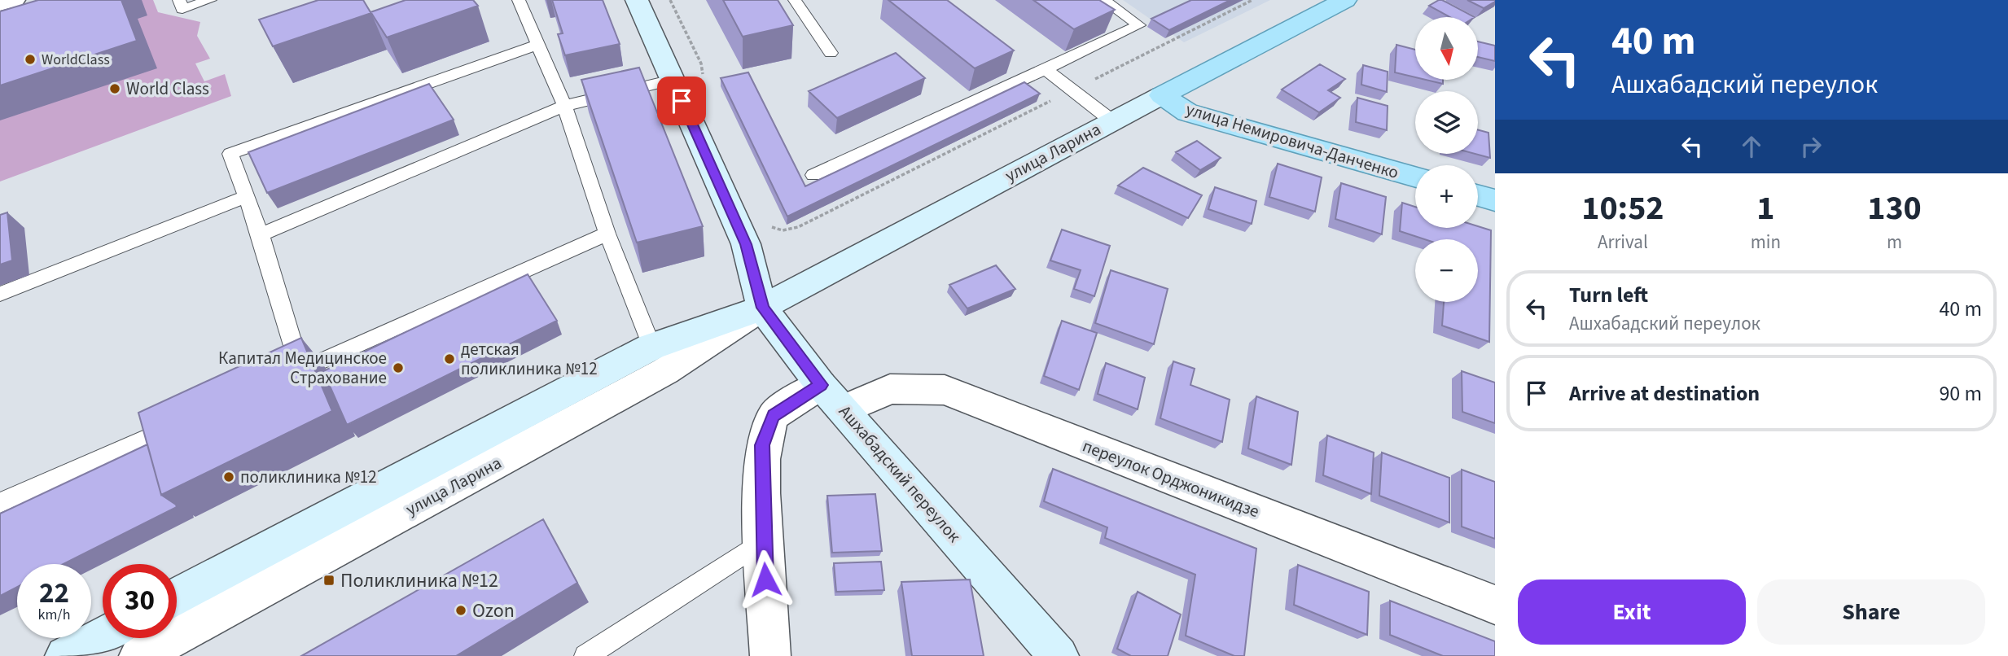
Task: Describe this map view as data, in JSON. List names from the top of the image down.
{
  "streets": {
    "main road": ["улица Немировича-Данченко", "улица Ларина", "Ашхабадский переулок"],
    "street": ["переулок Орджоникидзе"]
  },
  "crossings": [
    ["улица Немировича-Данченко", "улица Ларина"],
    ["улица Ларина", "Ашхабадский переулок"],
    ["Ашхабадский переулок", "переулок Орджоникидзе"]
  ],
  "places": {
    "other": [
      "WorldClass",
      "World Class",
      "детская поликлиника №12",
      "Капитал Медицинское Страхование",
      "поликлиника №12",
      "Ozon"
    ],
    "transit": ["Поликлиника №12"]
  },
  "north": "bottom",
  "page": {
    "turn": ["40 m", "Ашхабадский переулок"],
    "map_buttons": ["+", "−"],
    "eta": [
      "10:52",
      "Arrival",
      "1",
      "min",
      "130",
      "m"
    ],
    "list": [
      {
        "name": "Turn left",
        "note": "Ашхабадский переулок",
        "value": "40 m"
      },
      {
        "name": "Arrive at destination",
        "value": "90 m"
      }
    ],
    "speed": "22 km/h",
    "limit": "30",
    "buttons": ["Exit", "Share"]
  }
}
